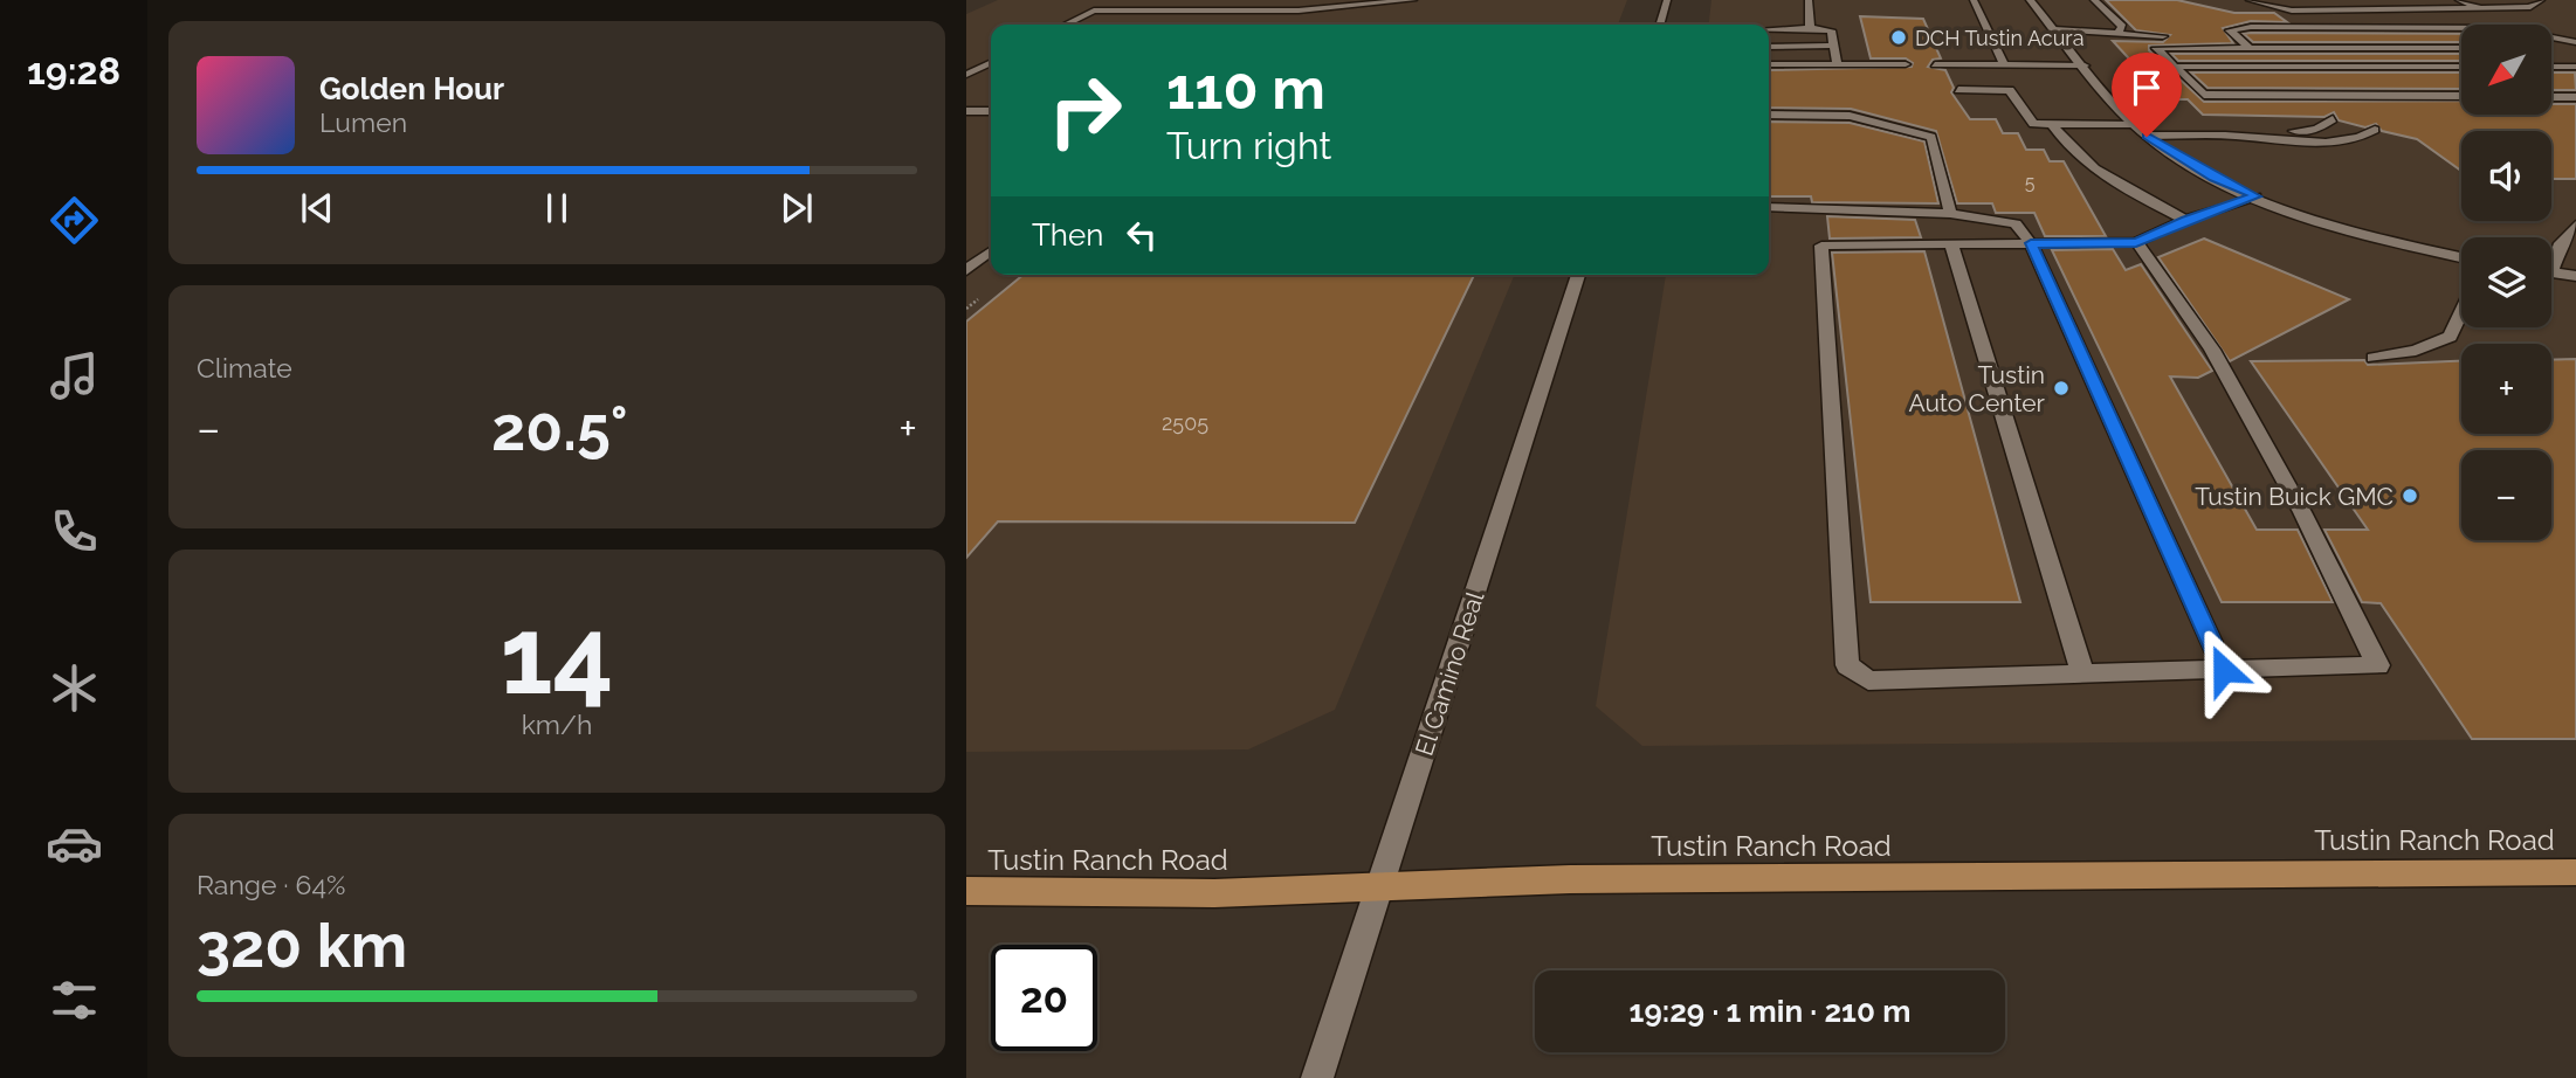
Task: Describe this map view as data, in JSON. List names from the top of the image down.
{
  "streets": {
    "main road": ["Tustin Ranch Road"],
    "street": ["El Camino Real"]
  },
  "crossings": [
    ["El Camino Real", "Tustin Ranch Road"]
  ],
  "places": ["DCH Tustin Acura", "Tustin Auto Center", "Tustin Buick GMC"],
  "house_numbers": ["5", "2505"],
  "north": "bottom left",
  "page": {
    "tabs": "19:28",
    "map_buttons": ["+", "−"],
    "turn": ["110 m", "Turn right"],
    "song": ["Golden Hour", "Lumen"],
    "then": "Then",
    "tile": [
      "Climate",
      ["14", "km/h"],
      ["Range · 64%", "320 km"]
    ],
    "heat": ["−", "20.5°", "+"],
    "limit": "20",
    "trip": "19:29 · 1 min · 210 m"
  }
}
